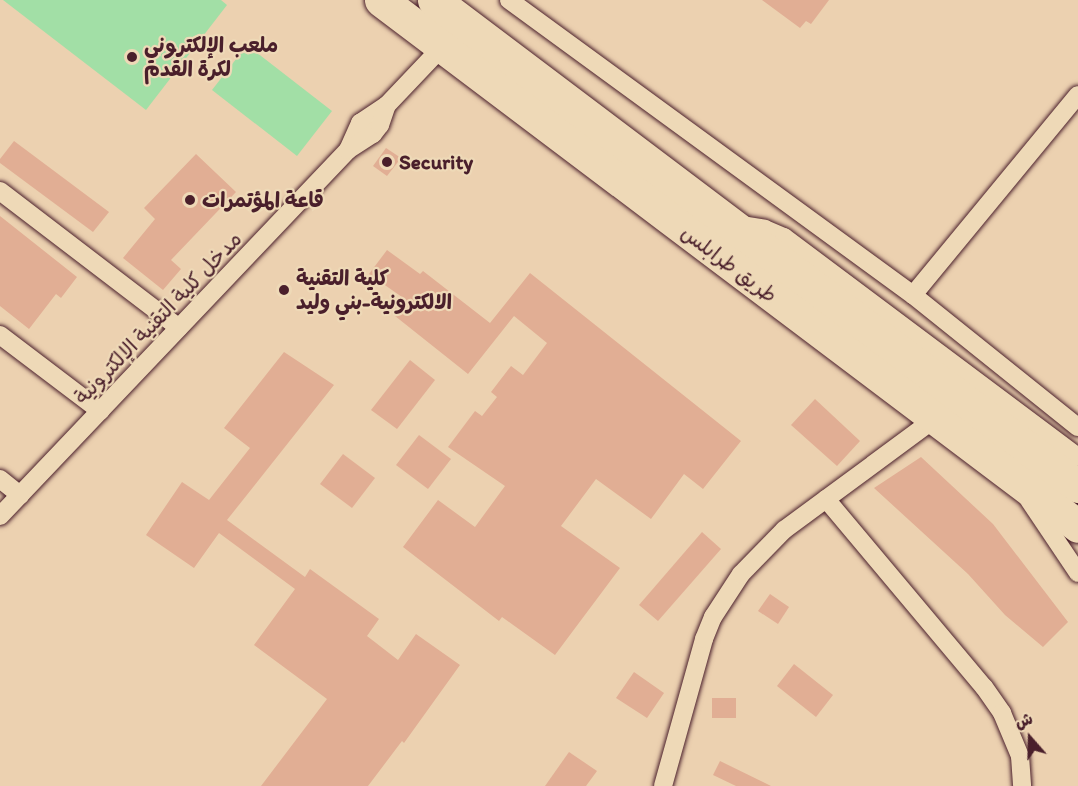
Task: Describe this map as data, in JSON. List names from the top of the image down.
{
  "streets": {
    "highway": ["طريق طرابلس"],
    "street": ["مدخل كلية التقنية الإلكترونية"]
  },
  "crossings": [
    ["طريق طرابلس", "مدخل كلية التقنية الإلكترونية"]
  ],
  "places": [
    "ملعب الإلكتروني لكرة القدم",
    "Security",
    "قاعة المؤتمرات",
    "كلية التقنية الالكترونية-بني وليد"
  ],
  "north": "top"
}
